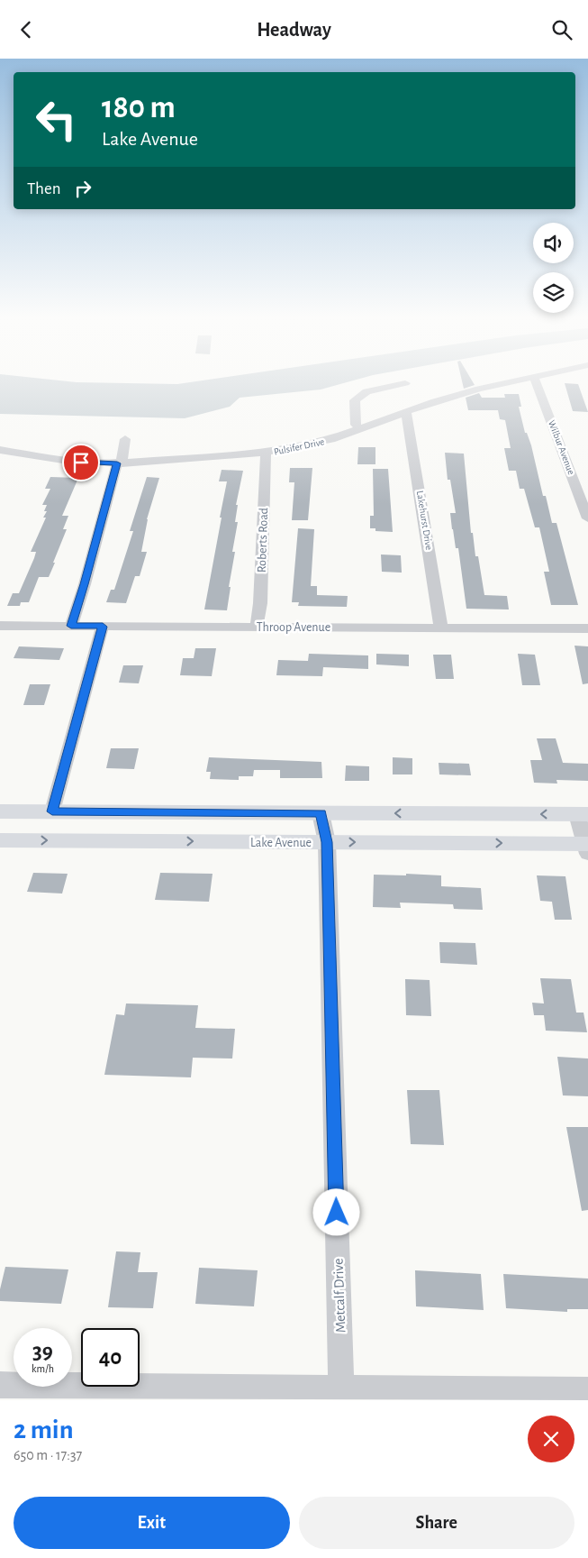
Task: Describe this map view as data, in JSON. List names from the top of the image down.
{
  "streets": {
    "main road": ["Lake Avenue"],
    "street": [
      "Pulsifer Drive",
      "Wilbur Avenue",
      "Lakehurst Drive",
      "Roberts Road",
      "Throop Avenue",
      "Metcalf Drive"
    ]
  },
  "crossings": [
    ["Pulsifer Drive", "Lakehurst Drive"],
    ["Pulsifer Drive", "Roberts Road"],
    ["Lakehurst Drive", "Throop Avenue"],
    ["Roberts Road", "Throop Avenue"],
    ["Lake Avenue", "Metcalf Drive"]
  ],
  "page": {
    "header": "Headway",
    "turn": ["180 m", "Lake Avenue"],
    "then": "Then",
    "speed": "39 km/h",
    "limit": "40",
    "heading": ["2 min", "650 m · 17:37"],
    "buttons": ["Exit", "Share"]
  }
}
